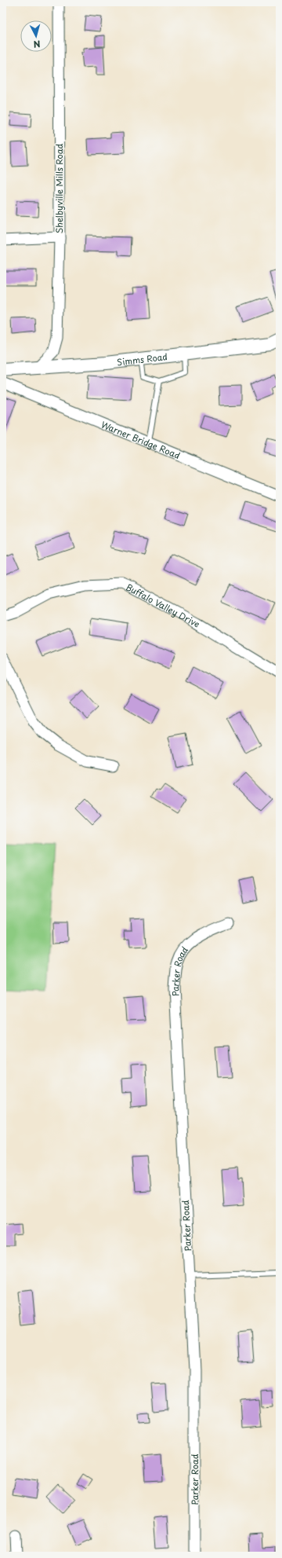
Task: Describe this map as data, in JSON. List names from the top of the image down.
{
  "streets": {
    "street": [
      "Shelbyville Mills Road",
      "Simms Road",
      "Warner Bridge Road",
      "Buffalo Valley Drive",
      "Parker Road"
    ]
  },
  "crossings": [
    ["Shelbyville Mills Road", "Simms Road"]
  ],
  "north": "bottom"
}
